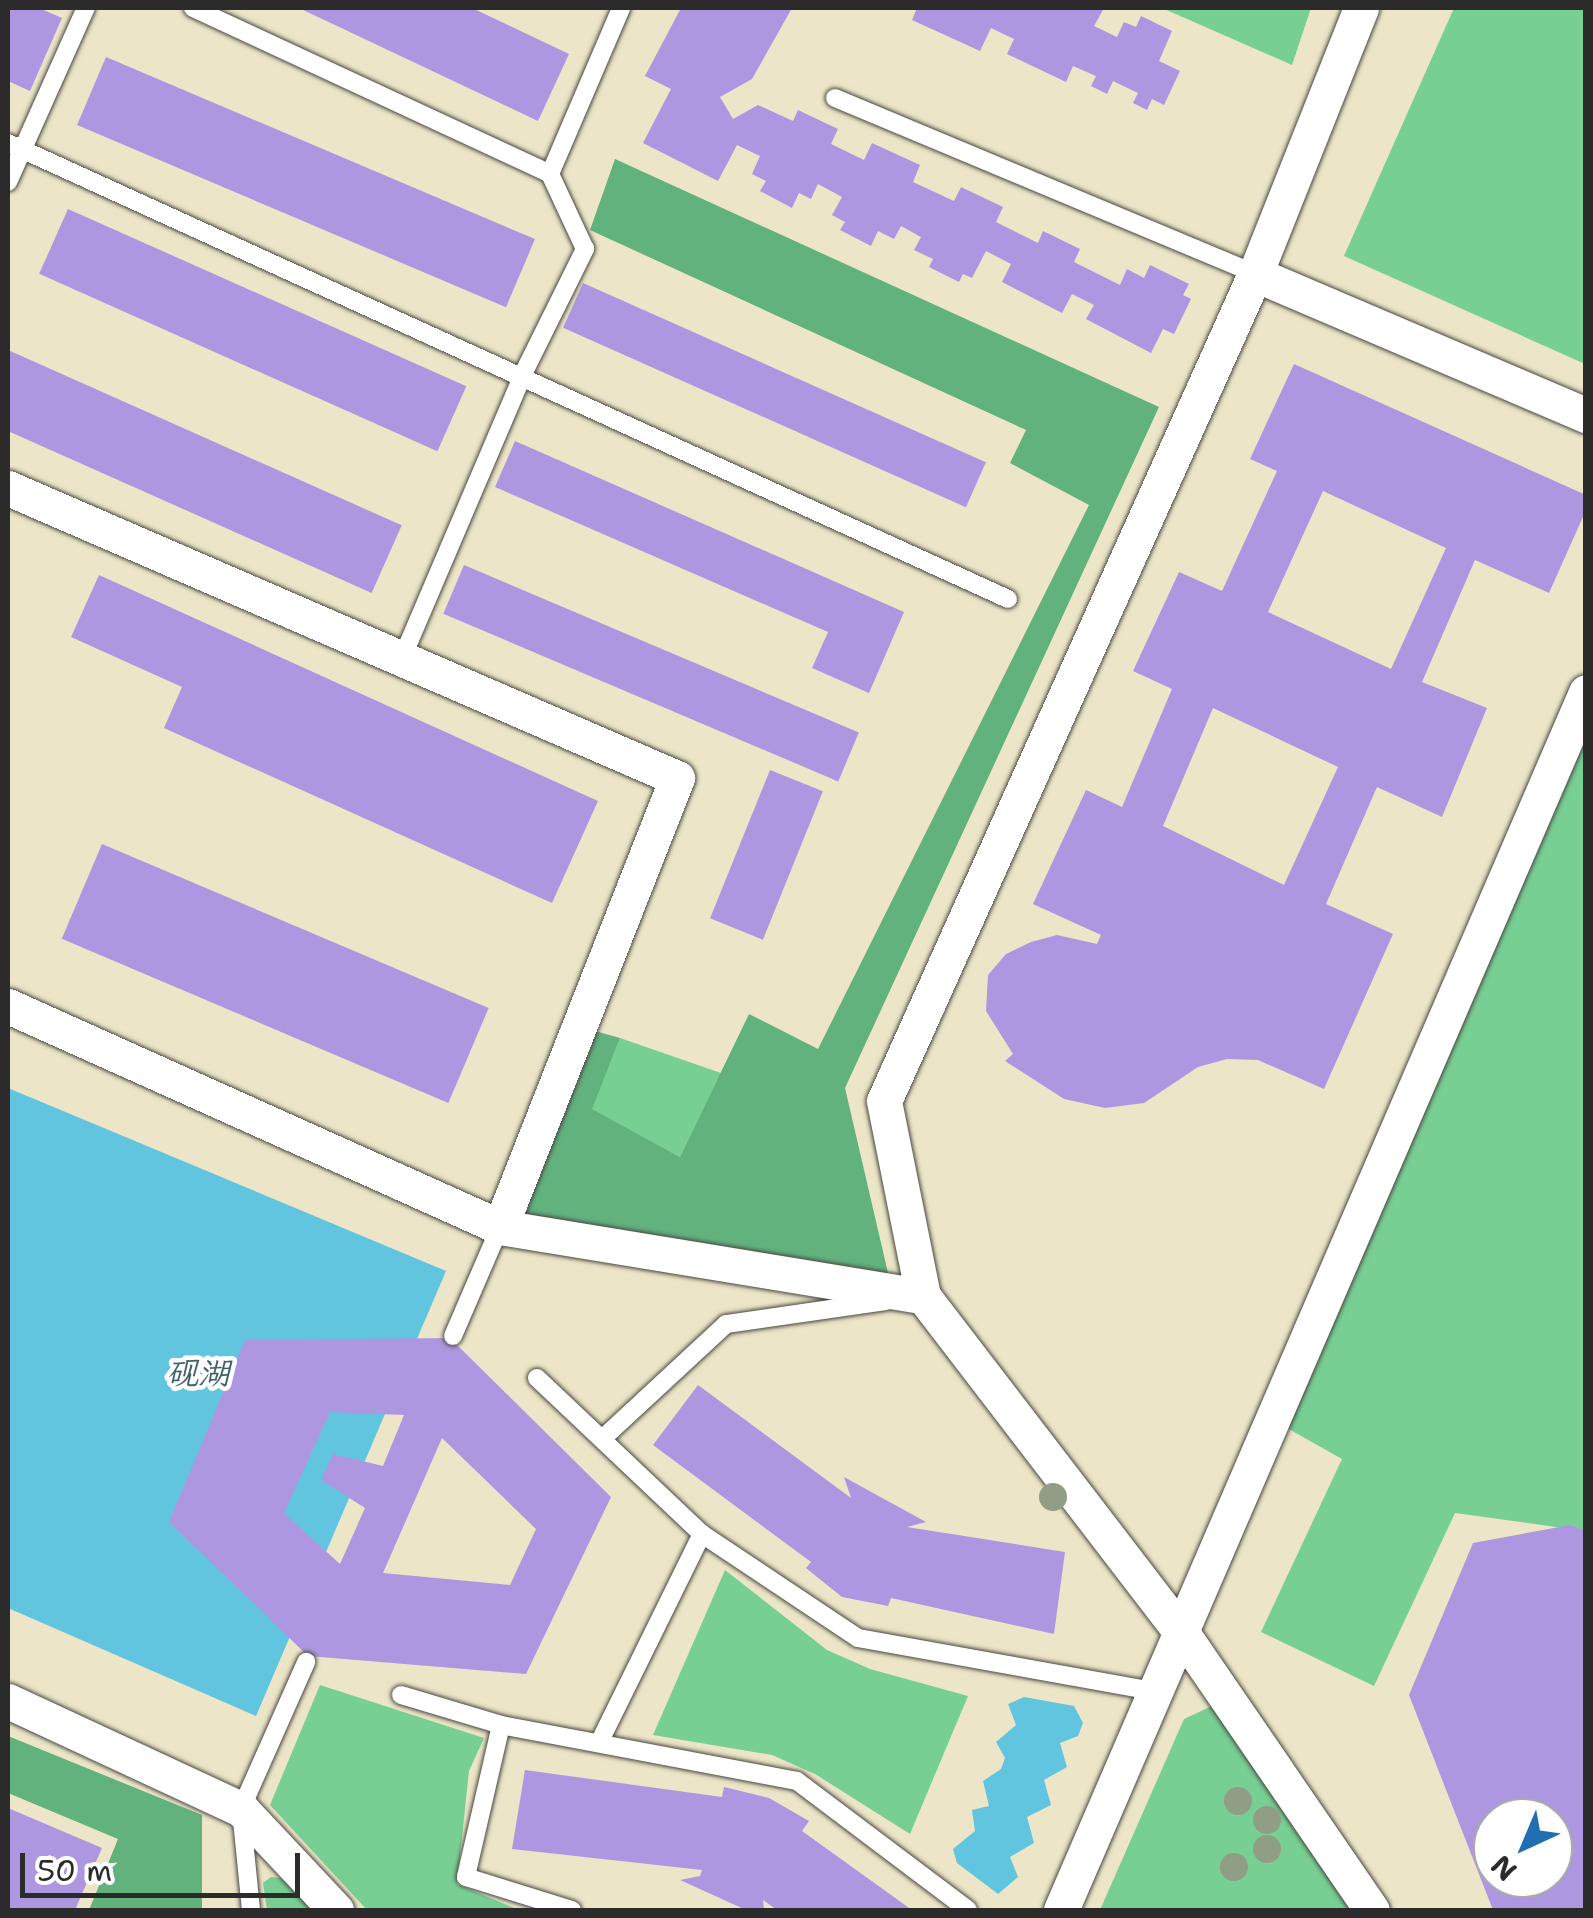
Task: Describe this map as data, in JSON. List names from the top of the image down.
{
  "water": ["砚湖"],
  "scale_bar": "50 m",
  "north": "bottom left"
}
